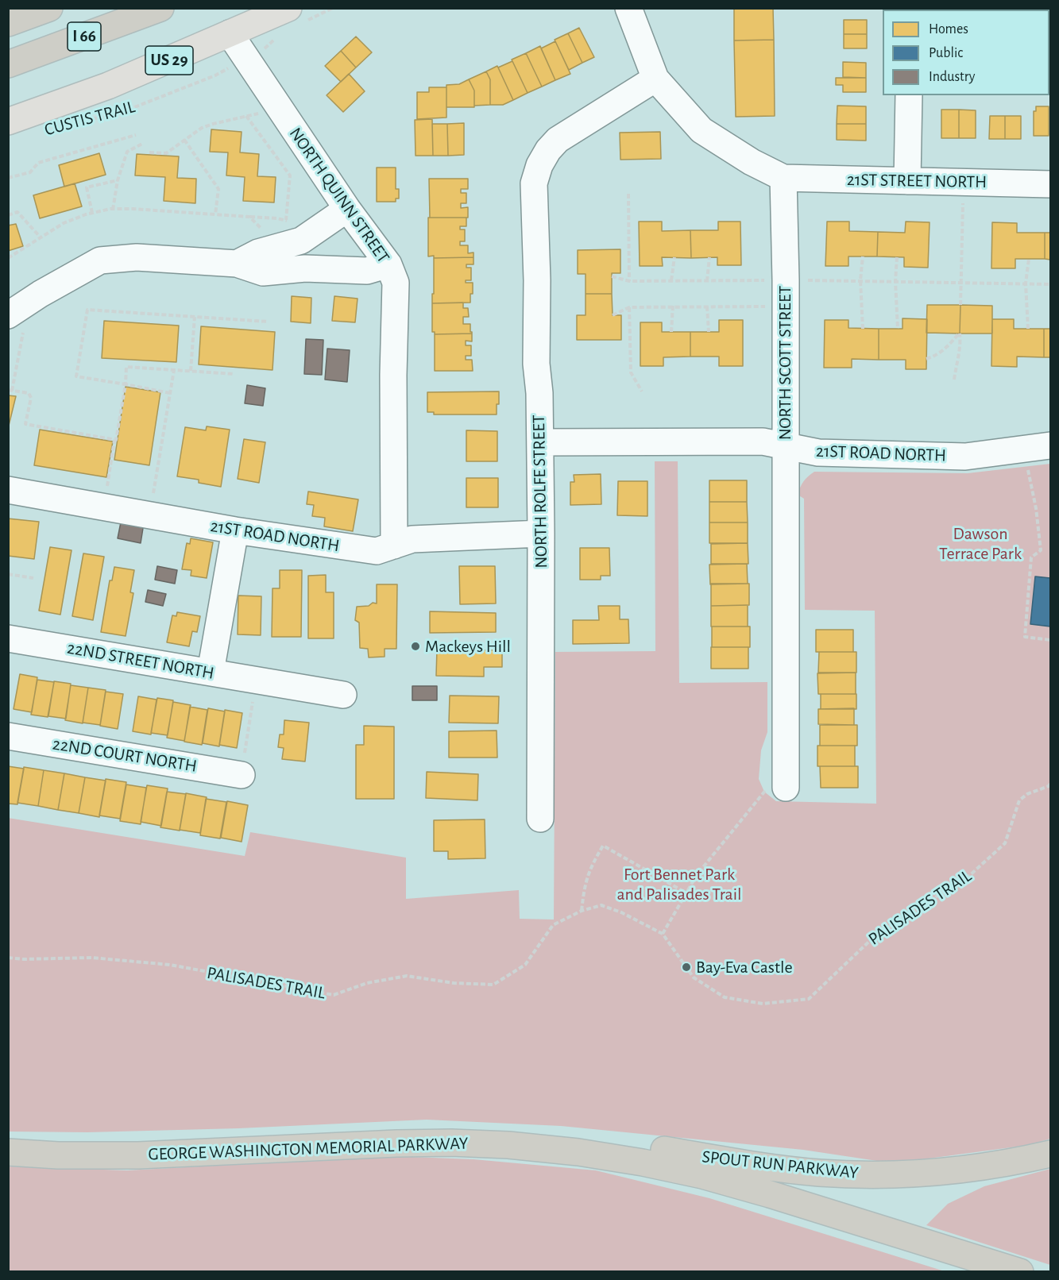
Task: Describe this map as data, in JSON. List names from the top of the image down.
{
  "streets": {
    "highway": ["I 66", "GEORGE WASHINGTON MEMORIAL PARKWAY", "SPOUT RUN PARKWAY"],
    "main road": ["US 29"],
    "street": [
      "21ST STREET NORTH",
      "NORTH QUINN STREET",
      "NORTH SCOTT STREET",
      "21ST ROAD NORTH",
      "NORTH ROLFE STREET",
      "22ND STREET NORTH",
      "22ND COURT NORTH"
    ],
    "path": ["CUSTIS TRAIL", "PALISADES TRAIL"]
  },
  "crossings": [
    ["US 29", "NORTH QUINN STREET"],
    ["21ST STREET NORTH", "NORTH SCOTT STREET"],
    ["NORTH QUINN STREET", "21ST ROAD NORTH"],
    ["NORTH SCOTT STREET", "21ST ROAD NORTH"],
    ["21ST ROAD NORTH", "NORTH ROLFE STREET"],
    ["GEORGE WASHINGTON MEMORIAL PARKWAY", "SPOUT RUN PARKWAY"]
  ],
  "parks": ["Dawson Terrace Park", "Fort Bennet Park and Palisades Trail"],
  "places": ["Mackeys Hill", "Bay-Eva Castle"],
  "legend": ["Homes", "Public", "Industry"]
}
